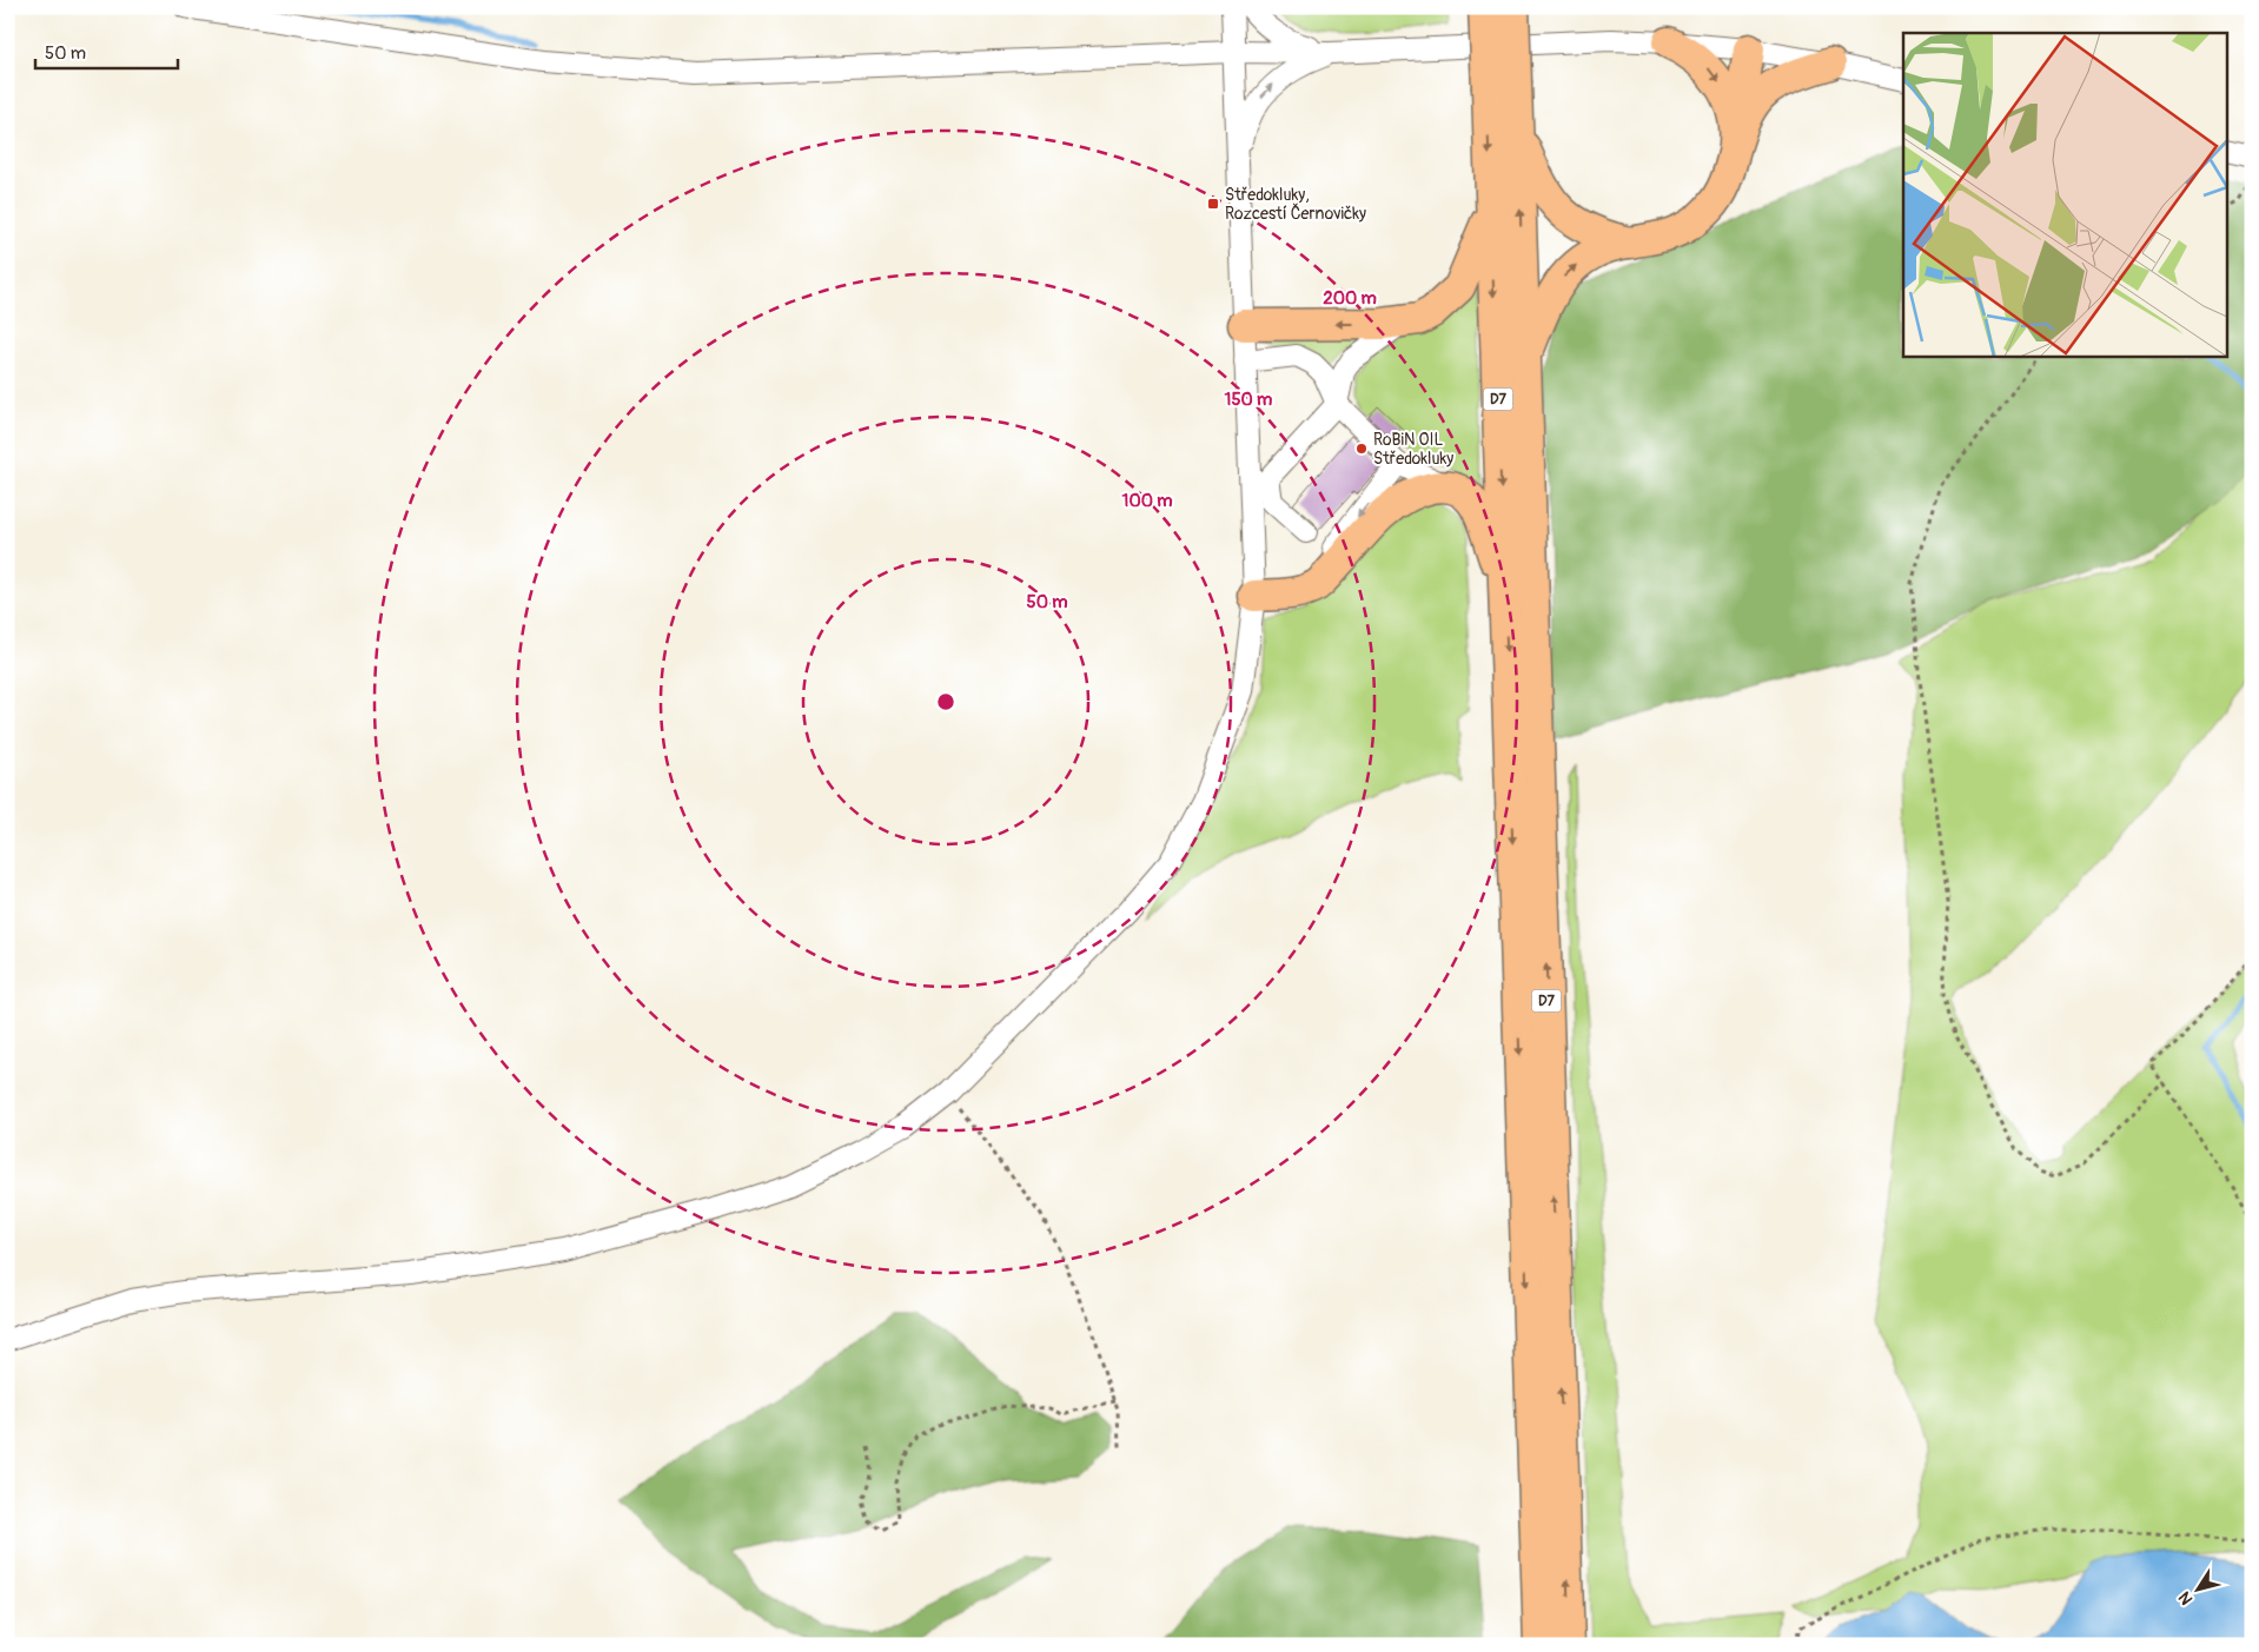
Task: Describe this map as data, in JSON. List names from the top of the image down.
{
  "streets": {
    "highway": ["D7"]
  },
  "places": {
    "transit": ["Středokluky, Rozcestí Černovičky"],
    "other": ["RoBiN OIL Středokluky"]
  },
  "scale_bar": "50 m",
  "north": "bottom left",
  "rings": [
    "200 m",
    "150 m",
    "100 m",
    "50 m"
  ]
}
